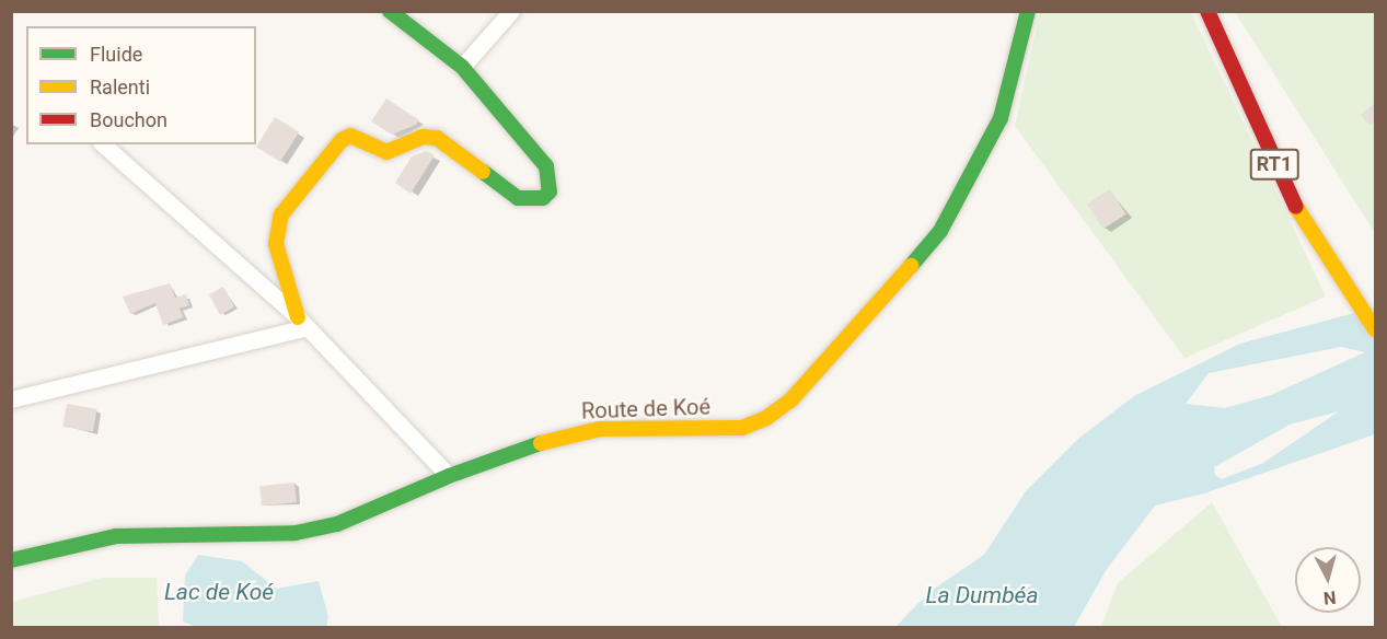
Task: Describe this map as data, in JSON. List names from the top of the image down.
{
  "streets": {
    "street": ["RT1", "Route de Koé"]
  },
  "water": ["Lac de Koé", "La Dumbéa"],
  "legend": ["Fluide", "Ralenti", "Bouchon"],
  "north": "bottom"
}
